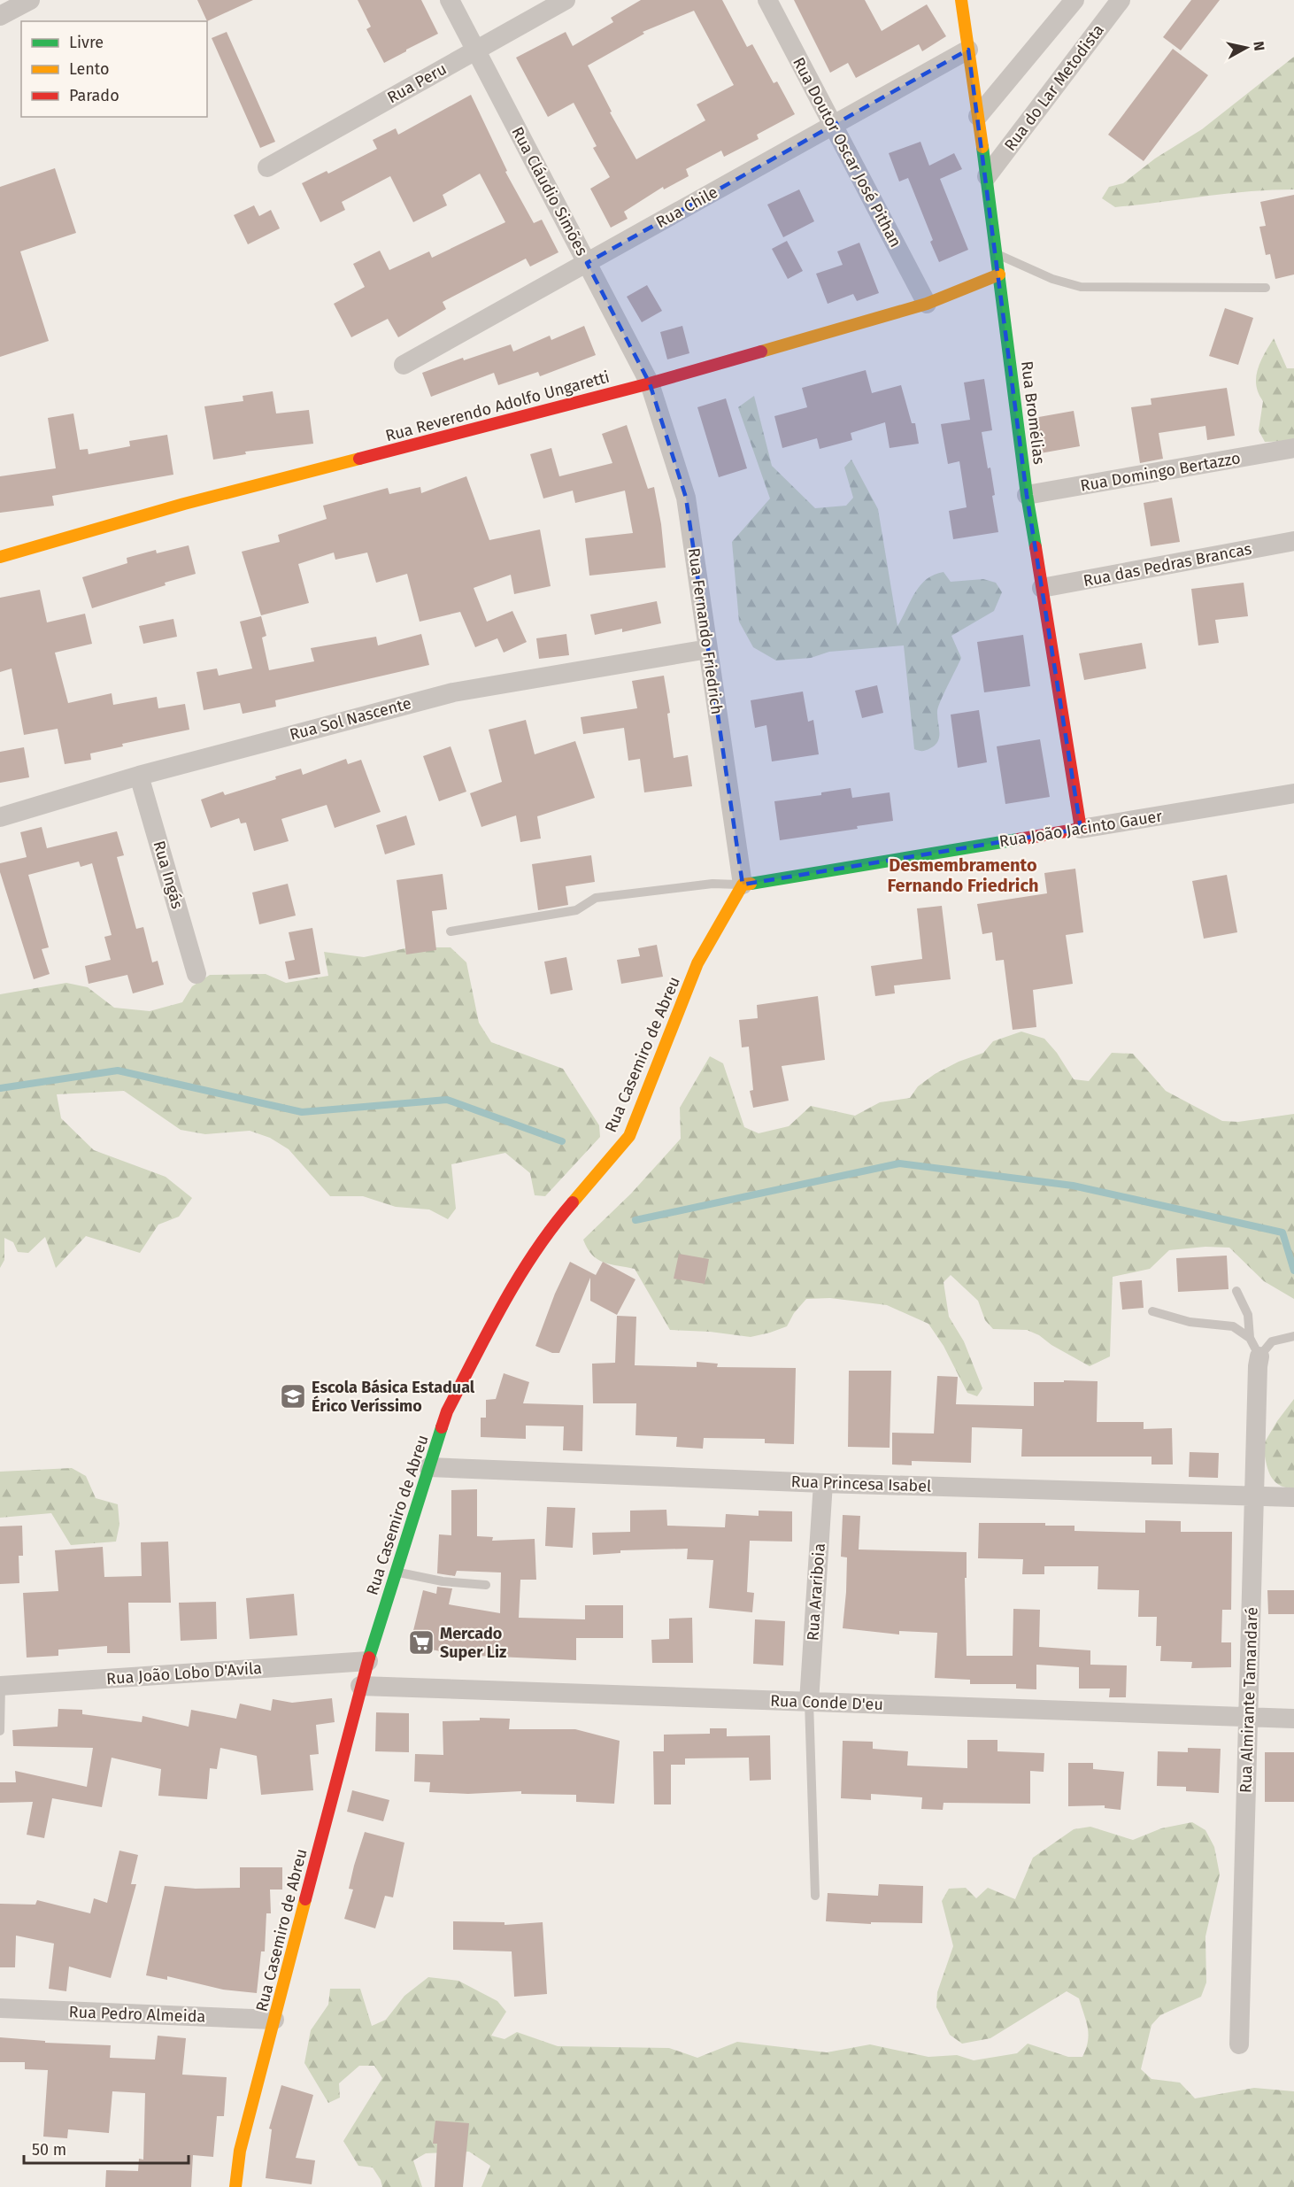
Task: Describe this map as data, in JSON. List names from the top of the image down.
{
  "streets": {
    "street": [
      "Rua Peru",
      "Rua do Lar Metodista",
      "Rua Doutor Oscar José Pithan",
      "Rua Cláudio Simões",
      "Rua Chile",
      "Rua Reverendo Adolfo Ungaretti",
      "Rua Bromélias",
      "Rua Domingo Bertazzo",
      "Rua das Pedras Brancas",
      "Rua Fernando Friedrich",
      "Rua Sol Nascente",
      "Rua João Jacinto Gauer",
      "Rua Ingás",
      "Rua Casemiro de Abreu",
      "Rua Princesa Isabel",
      "Rua Arariboia",
      "Rua João Lobo D'Avila",
      "Rua Almirante Tamandaré",
      "Rua Conde D'eu",
      "Rua Pedro Almeida"
    ]
  },
  "crossings": [
    ["Rua Peru", "Rua Cláudio Simões"],
    ["Rua do Lar Metodista", "Rua Bromélias"],
    ["Rua Doutor Oscar José Pithan", "Rua Chile"],
    ["Rua Doutor Oscar José Pithan", "Rua Reverendo Adolfo Ungaretti"],
    ["Rua Cláudio Simões", "Rua Chile"],
    ["Rua Cláudio Simões", "Rua Reverendo Adolfo Ungaretti"],
    ["Rua Cláudio Simões", "Rua Fernando Friedrich"],
    ["Rua Chile", "Rua Bromélias"],
    ["Rua Reverendo Adolfo Ungaretti", "Rua Bromélias"],
    ["Rua Reverendo Adolfo Ungaretti", "Rua Fernando Friedrich"],
    ["Rua Bromélias", "Rua Domingo Bertazzo"],
    ["Rua Bromélias", "Rua das Pedras Brancas"],
    ["Rua Bromélias", "Rua João Jacinto Gauer"],
    ["Rua Fernando Friedrich", "Rua Sol Nascente"],
    ["Rua Fernando Friedrich", "Rua João Jacinto Gauer"],
    ["Rua Fernando Friedrich", "Rua Casemiro de Abreu"],
    ["Rua Sol Nascente", "Rua Ingás"],
    ["Rua João Jacinto Gauer", "Rua Casemiro de Abreu"],
    ["Rua Casemiro de Abreu", "Rua Princesa Isabel"],
    ["Rua Casemiro de Abreu", "Rua João Lobo D'Avila"],
    ["Rua Casemiro de Abreu", "Rua Conde D'eu"],
    ["Rua Casemiro de Abreu", "Rua Pedro Almeida"],
    ["Rua Princesa Isabel", "Rua Arariboia"],
    ["Rua Princesa Isabel", "Rua Almirante Tamandaré"],
    ["Rua Arariboia", "Rua Conde D'eu"],
    ["Rua Almirante Tamandaré", "Rua Conde D'eu"]
  ],
  "districts": ["Desmembramento Fernando Friedrich"],
  "places": {
    "school or university": ["Escola Básica Estadual Érico Veríssimo"],
    "supermarket": ["Mercado Super Liz"]
  },
  "legend": ["Livre", "Lento", "Parado"],
  "scale_bar": "50 m",
  "north": "right"
}
